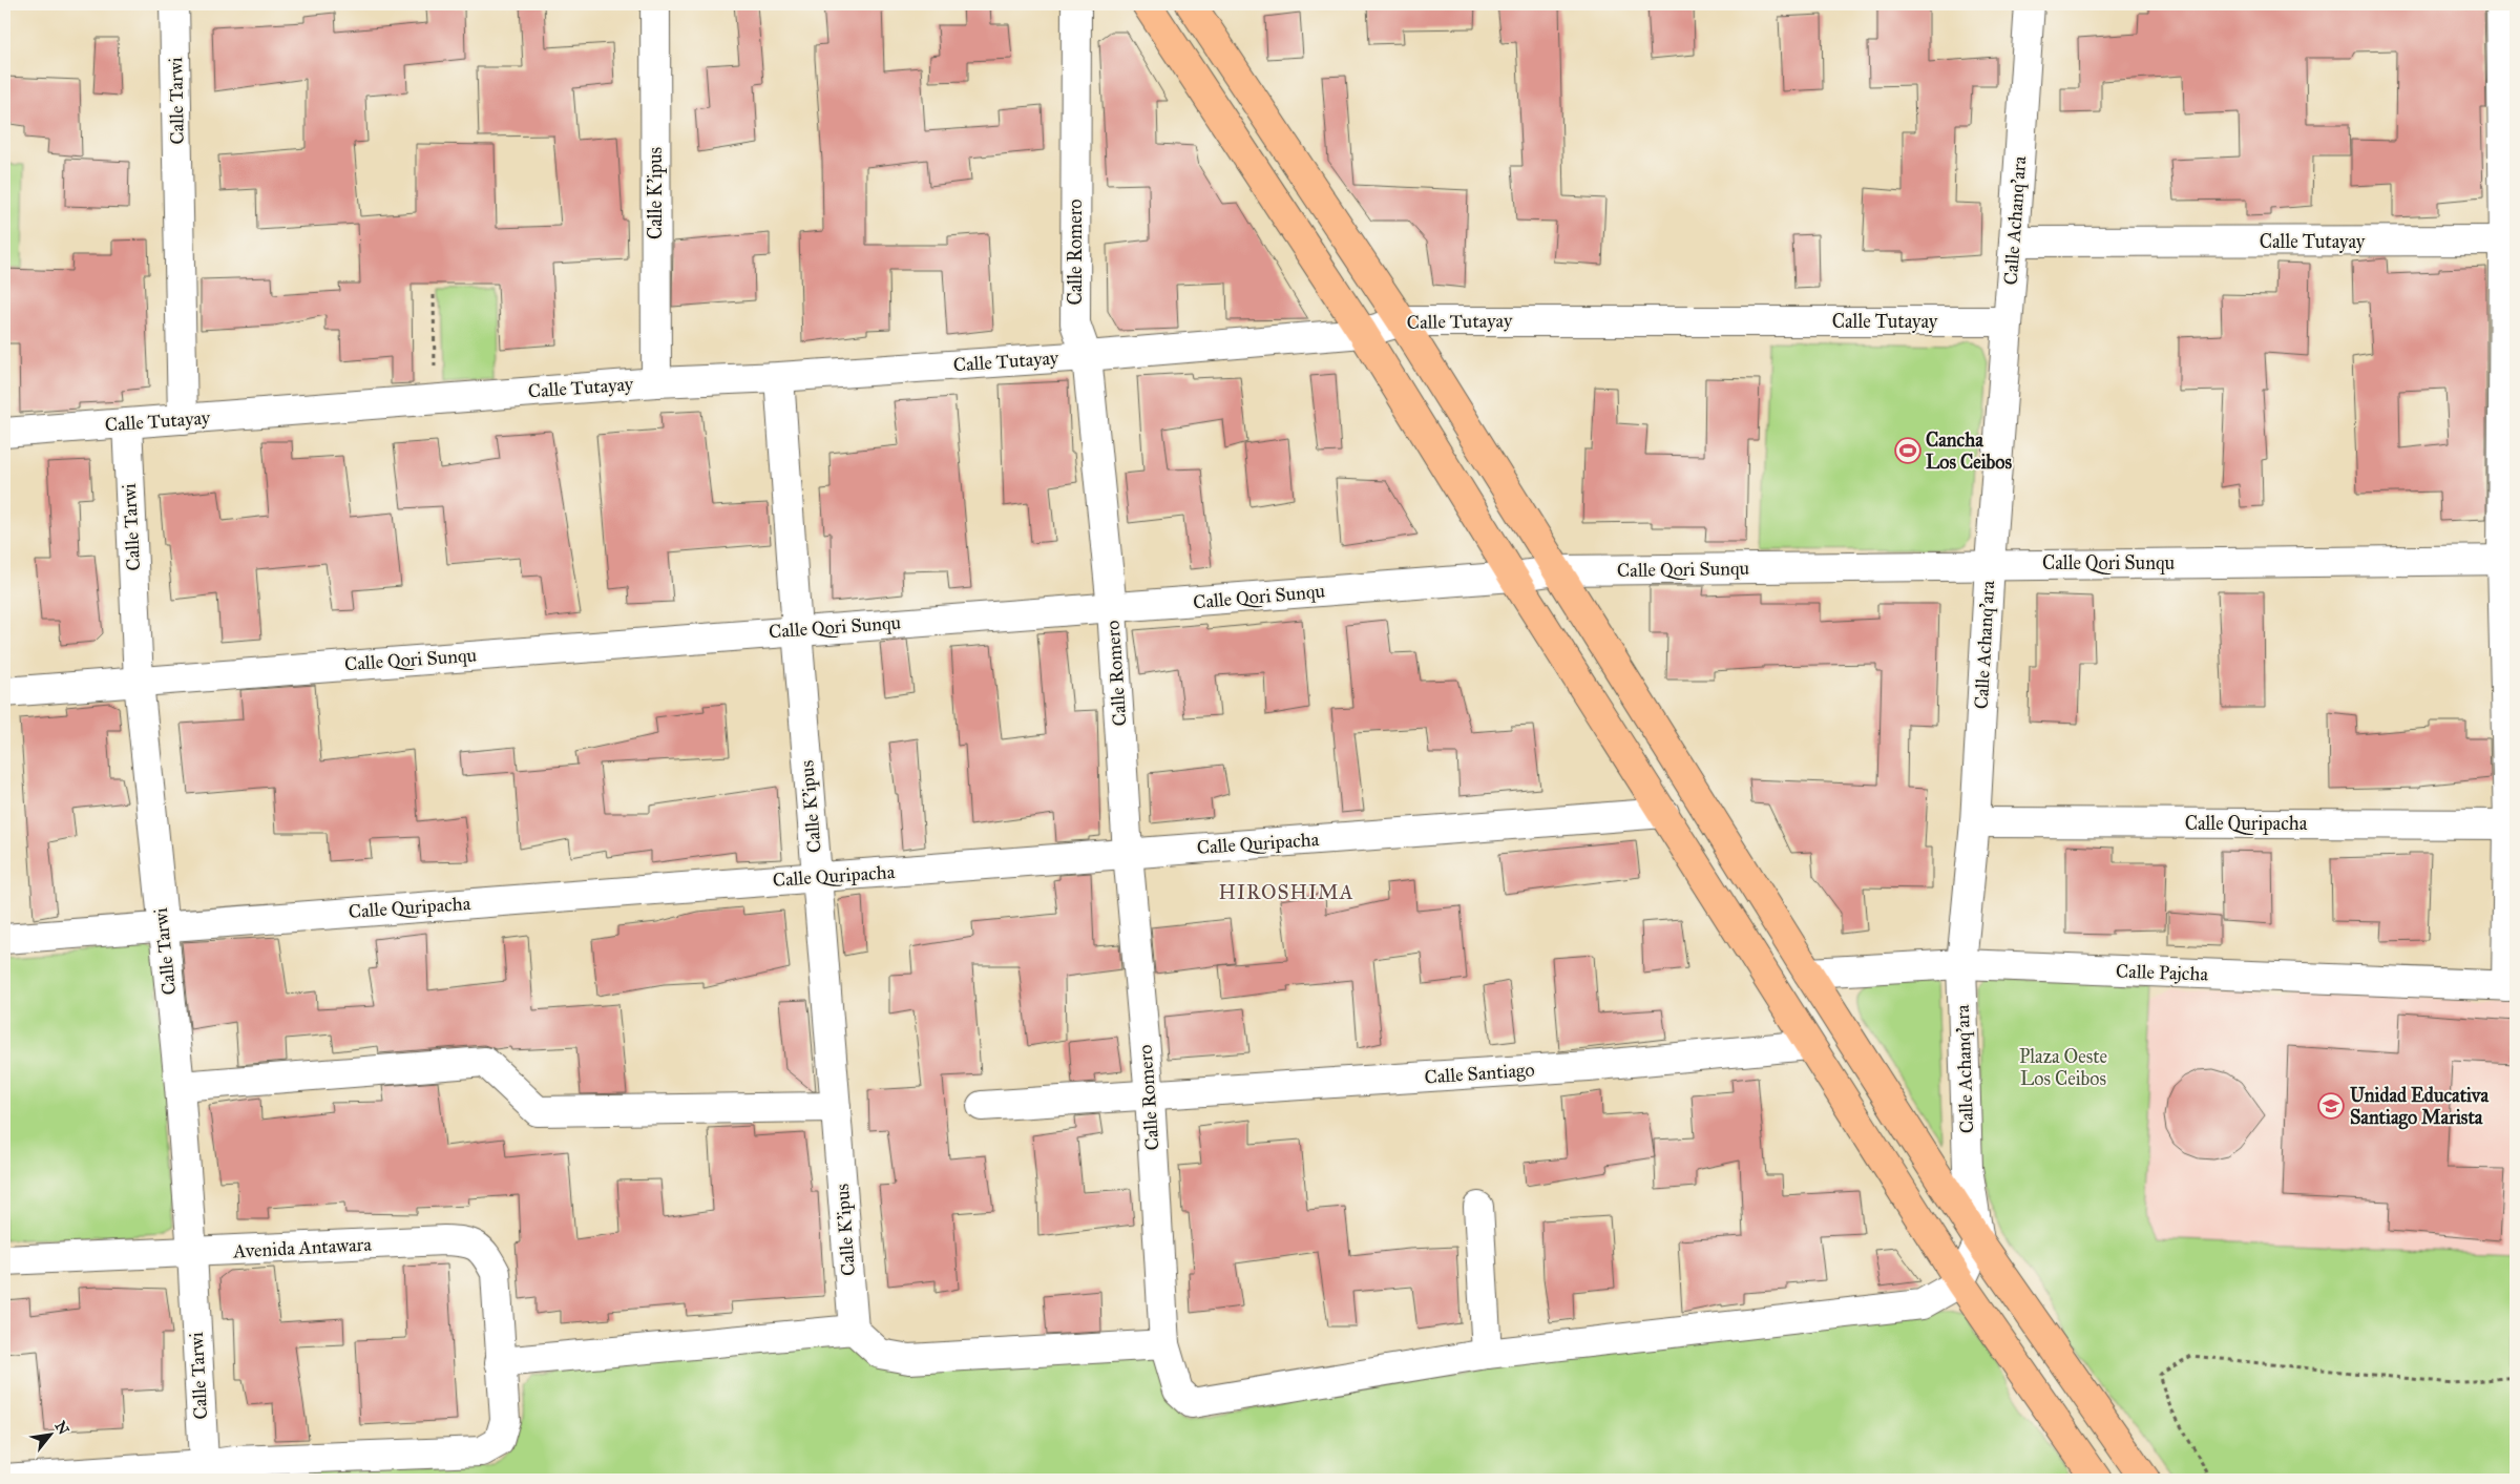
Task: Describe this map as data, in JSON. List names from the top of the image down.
{
  "streets": {
    "street": [
      "Calle Tarwi",
      "Calle K'ipus",
      "Calle Achanq'ara",
      "Calle Tutayay",
      "Calle Romero",
      "Calle Qori Sunqu",
      "Calle Quripacha",
      "Calle Pajcha",
      "Calle Santiago",
      "Avenida Antawara"
    ]
  },
  "crossings": [
    ["Calle Tarwi", "Calle Tutayay"],
    ["Calle Tarwi", "Calle Qori Sunqu"],
    ["Calle Tarwi", "Calle Quripacha"],
    ["Calle Tarwi", "Avenida Antawara"],
    ["Calle K'ipus", "Calle Tutayay"],
    ["Calle K'ipus", "Calle Qori Sunqu"],
    ["Calle K'ipus", "Calle Quripacha"],
    ["Calle Achanq'ara", "Calle Tutayay"],
    ["Calle Achanq'ara", "Calle Qori Sunqu"],
    ["Calle Achanq'ara", "Calle Quripacha"],
    ["Calle Achanq'ara", "Calle Pajcha"],
    ["Calle Tutayay", "Calle Romero"],
    ["Calle Romero", "Calle Qori Sunqu"],
    ["Calle Romero", "Calle Quripacha"],
    ["Calle Romero", "Calle Santiago"]
  ],
  "districts": ["HIROSHIMA"],
  "parks": ["Plaza Oeste Los Ceibos"],
  "places": {
    "sports": ["Cancha Los Ceibos"],
    "school or university": ["Unidad Educativa Santiago Marista"]
  },
  "north": "top right"
}
